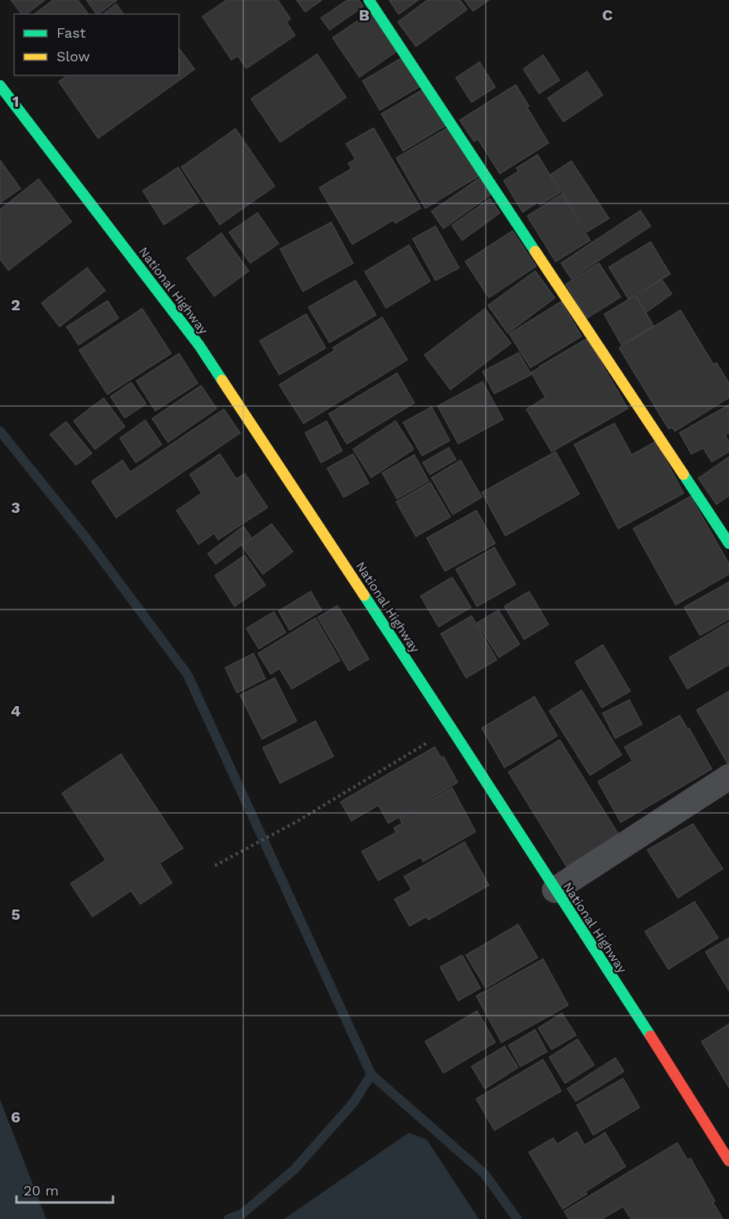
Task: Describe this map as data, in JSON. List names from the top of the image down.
{
  "streets": {
    "main road": ["National Highway"]
  },
  "legend": ["Fast", "Slow"],
  "scale_bar": "20 m",
  "grid": {
    "columns": ["B", "C"],
    "rows": [
      "1",
      "2",
      "3",
      "4",
      "5",
      "6"
    ]
  }
}
